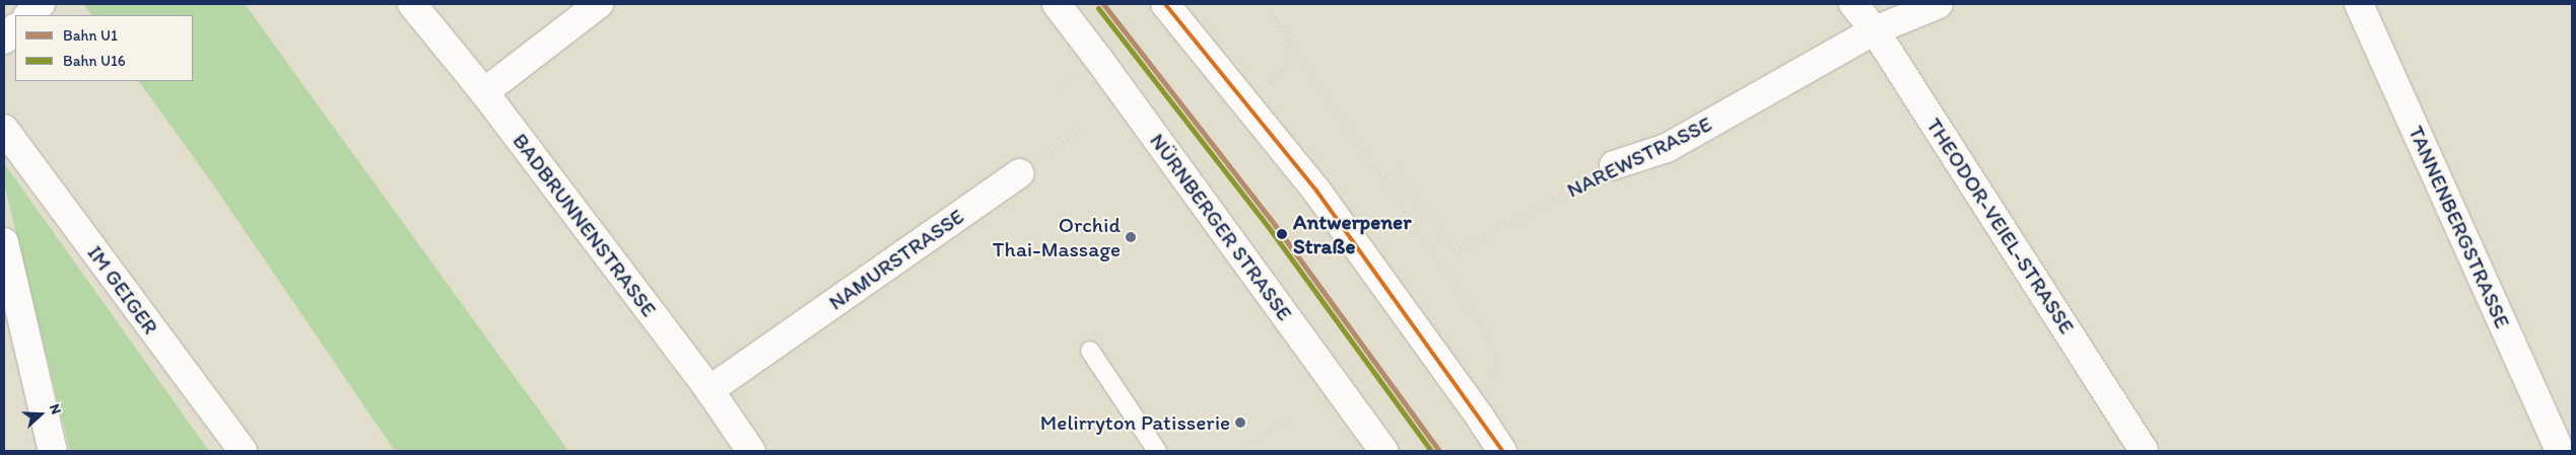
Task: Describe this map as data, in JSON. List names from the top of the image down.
{
  "streets": {
    "street": [
      "NAREWSTRASSE",
      "BADBRUNNENSTRASSE",
      "THEODOR-VEIEL-STRASSE",
      "NÜRNBERGER STRASSE",
      "TANNENBERGSTRASSE",
      "NAMURSTRASSE",
      "IM GEIGER"
    ]
  },
  "crossings": [
    ["NAREWSTRASSE", "THEODOR-VEIEL-STRASSE"],
    ["BADBRUNNENSTRASSE", "NAMURSTRASSE"]
  ],
  "places": ["Antwerpener Straße", "Orchid Thai-Massage", "Melirryton Patisserie"],
  "lines": ["rail line U1", "rail line U16"],
  "legend": ["Bahn U1", "Bahn U16"],
  "north": "right"
}
